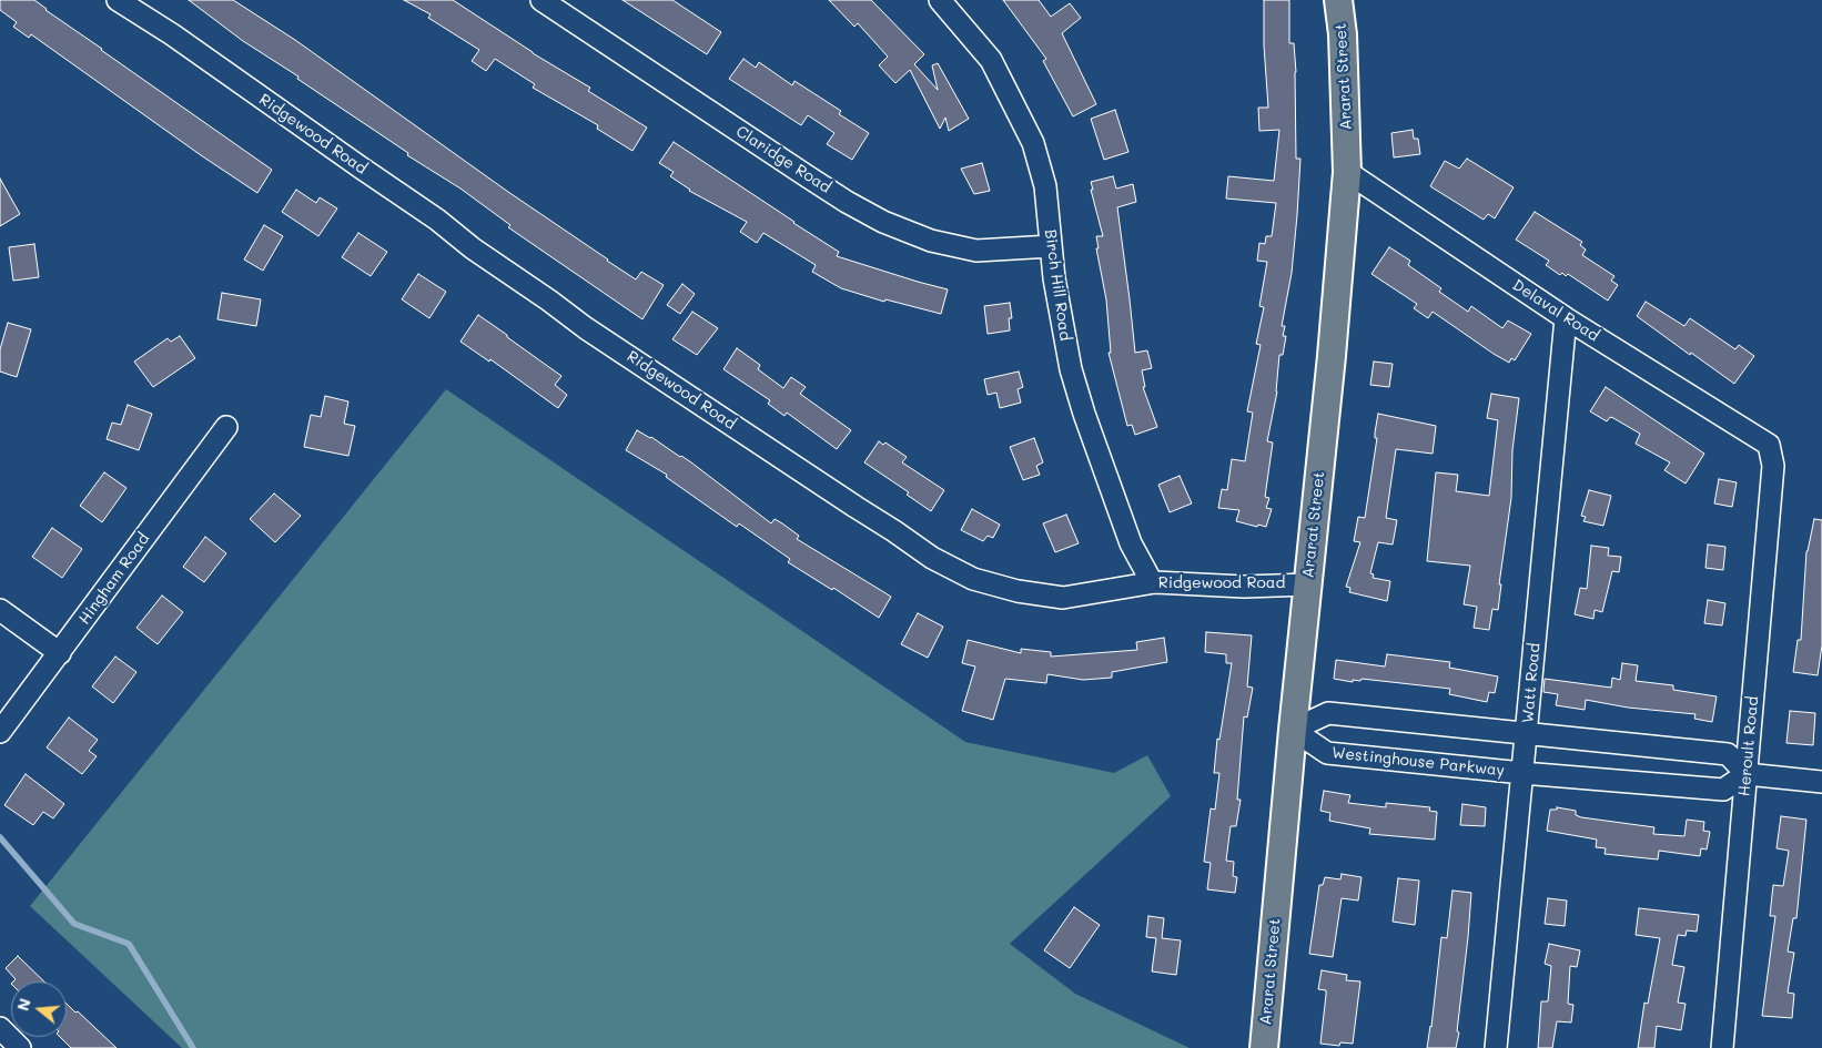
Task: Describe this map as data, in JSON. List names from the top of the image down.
{
  "streets": {
    "main road": ["Ararat Street"],
    "street": [
      "Ridgewood Road",
      "Claridge Road",
      "Birch Hill Road",
      "Delaval Road",
      "Hingham Road",
      "Watt Road",
      "Heroult Road",
      "Westinghouse Parkway"
    ]
  },
  "crossings": [
    ["Ararat Street", "Ridgewood Road"],
    ["Ararat Street", "Delaval Road"],
    ["Ararat Street", "Westinghouse Parkway"],
    ["Ridgewood Road", "Birch Hill Road"],
    ["Claridge Road", "Birch Hill Road"],
    ["Delaval Road", "Watt Road"],
    ["Delaval Road", "Heroult Road"],
    ["Watt Road", "Westinghouse Parkway"],
    ["Heroult Road", "Westinghouse Parkway"]
  ],
  "north": "left"
}
